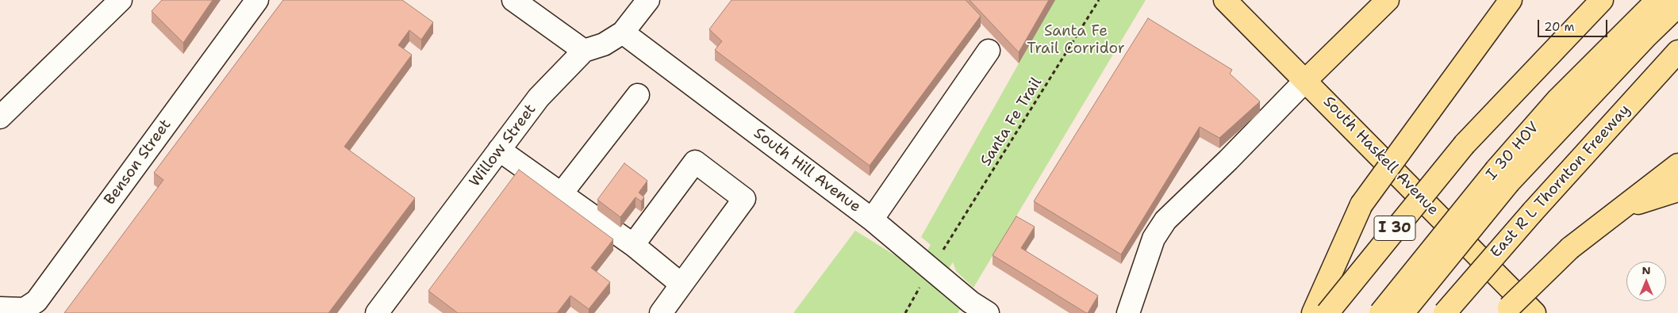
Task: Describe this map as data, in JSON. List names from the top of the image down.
{
  "streets": {
    "main road": [
      "I 30 HOV",
      "South Haskell Avenue",
      "East R L Thornton Freeway",
      "I 30"
    ],
    "street": ["Willow Street", "Benson Street", "South Hill Avenue"],
    "path": ["Santa Fe Trail"]
  },
  "crossings": [
    ["Willow Street", "South Hill Avenue"]
  ],
  "parks": ["Santa Fe Trail Corridor"],
  "scale_bar": "20 m",
  "north": "top"
}
